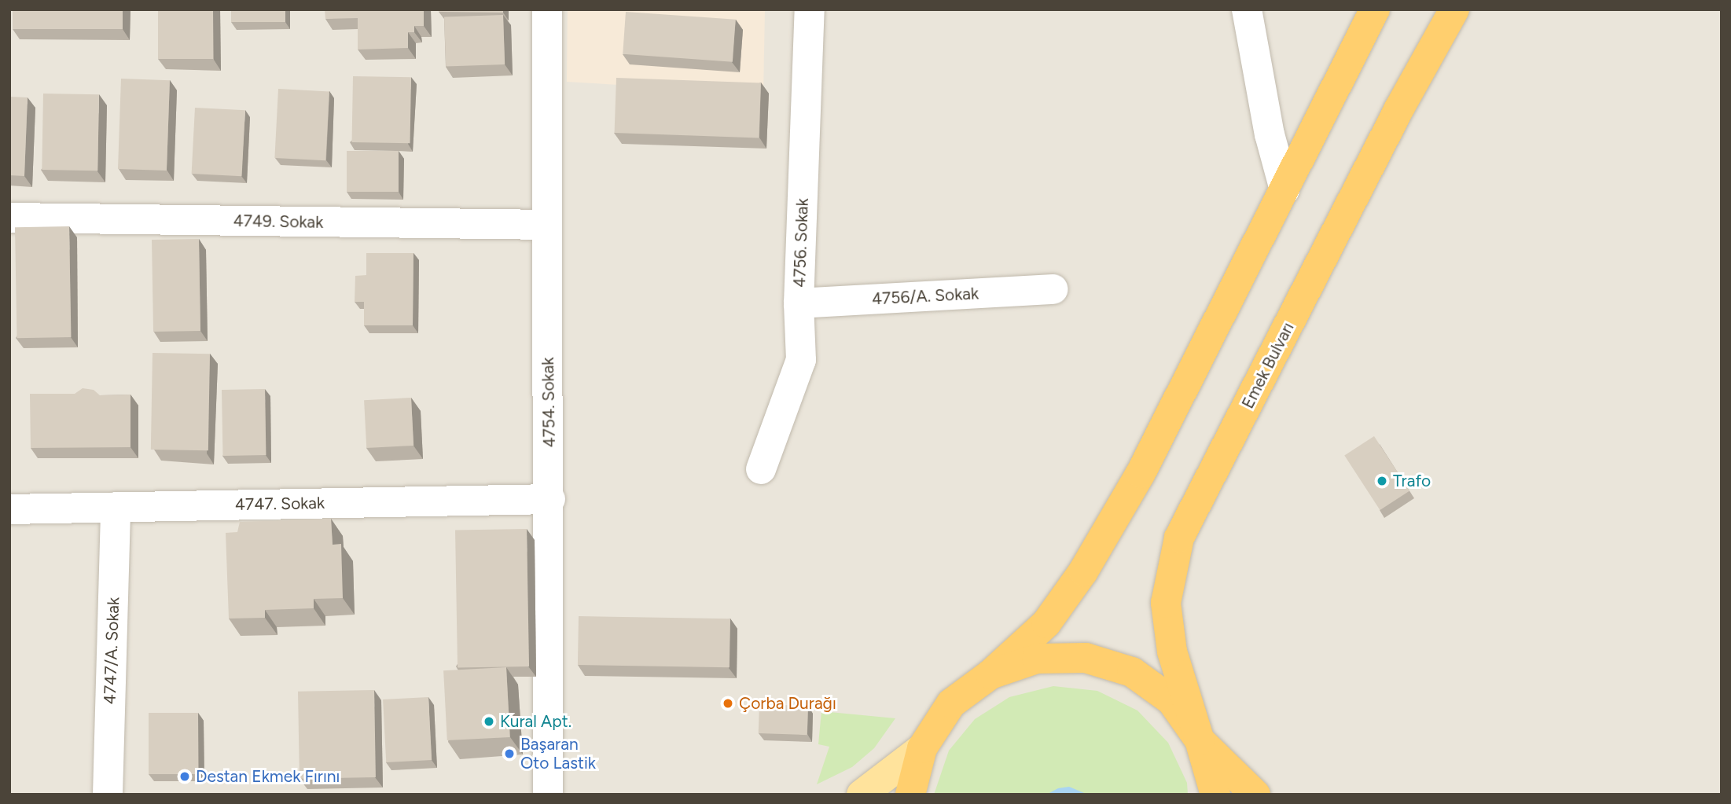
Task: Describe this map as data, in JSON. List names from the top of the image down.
{
  "streets": {
    "highway": ["Emek Bulvarı"],
    "street": [
      "4749. Sokak",
      "4756. Sokak",
      "4756/A. Sokak",
      "4754. Sokak",
      "4747. Sokak",
      "4747/A. Sokak"
    ]
  },
  "crossings": [
    ["4749. Sokak", "4754. Sokak"],
    ["4756. Sokak", "4756/A. Sokak"],
    ["4754. Sokak", "4747. Sokak"],
    ["4747. Sokak", "4747/A. Sokak"]
  ],
  "places": [
    "Trafo",
    "Çorba Durağı",
    "Kural Apt.",
    "Başaran Oto Lastik",
    "Destan Ekmek Fırını"
  ]
}
